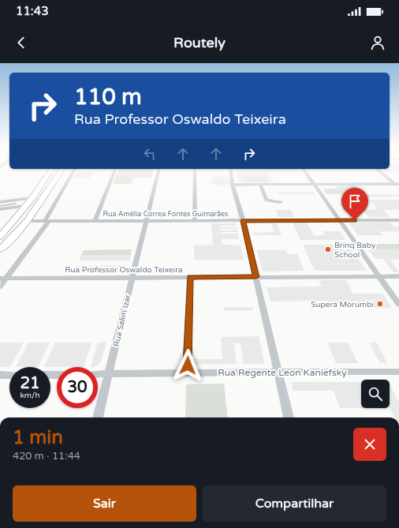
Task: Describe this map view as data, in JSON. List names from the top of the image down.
{
  "streets": {
    "street": [
      "Rua Amélia Correa Fontes Guimarães",
      "Rua Professor Oswaldo Teixeira",
      "Rua Salim Izar",
      "Rua Regente Leon Kaniefsky"
    ]
  },
  "crossings": [
    ["Rua Amélia Correa Fontes Guimarães", "Rua Salim Izar"],
    ["Rua Professor Oswaldo Teixeira", "Rua Salim Izar"],
    ["Rua Salim Izar", "Rua Regente Leon Kaniefsky"]
  ],
  "places": ["Brinq Baby School", "Supera Morumbi"],
  "page": {
    "status": "11:43",
    "header": "Routely",
    "turn": ["110 m", "Rua Professor Oswaldo Teixeira"],
    "speed": "21 km/h",
    "limit": "30",
    "heading": ["1 min", "420 m · 11:44"],
    "buttons": ["Sair", "Compartilhar"]
  }
}
